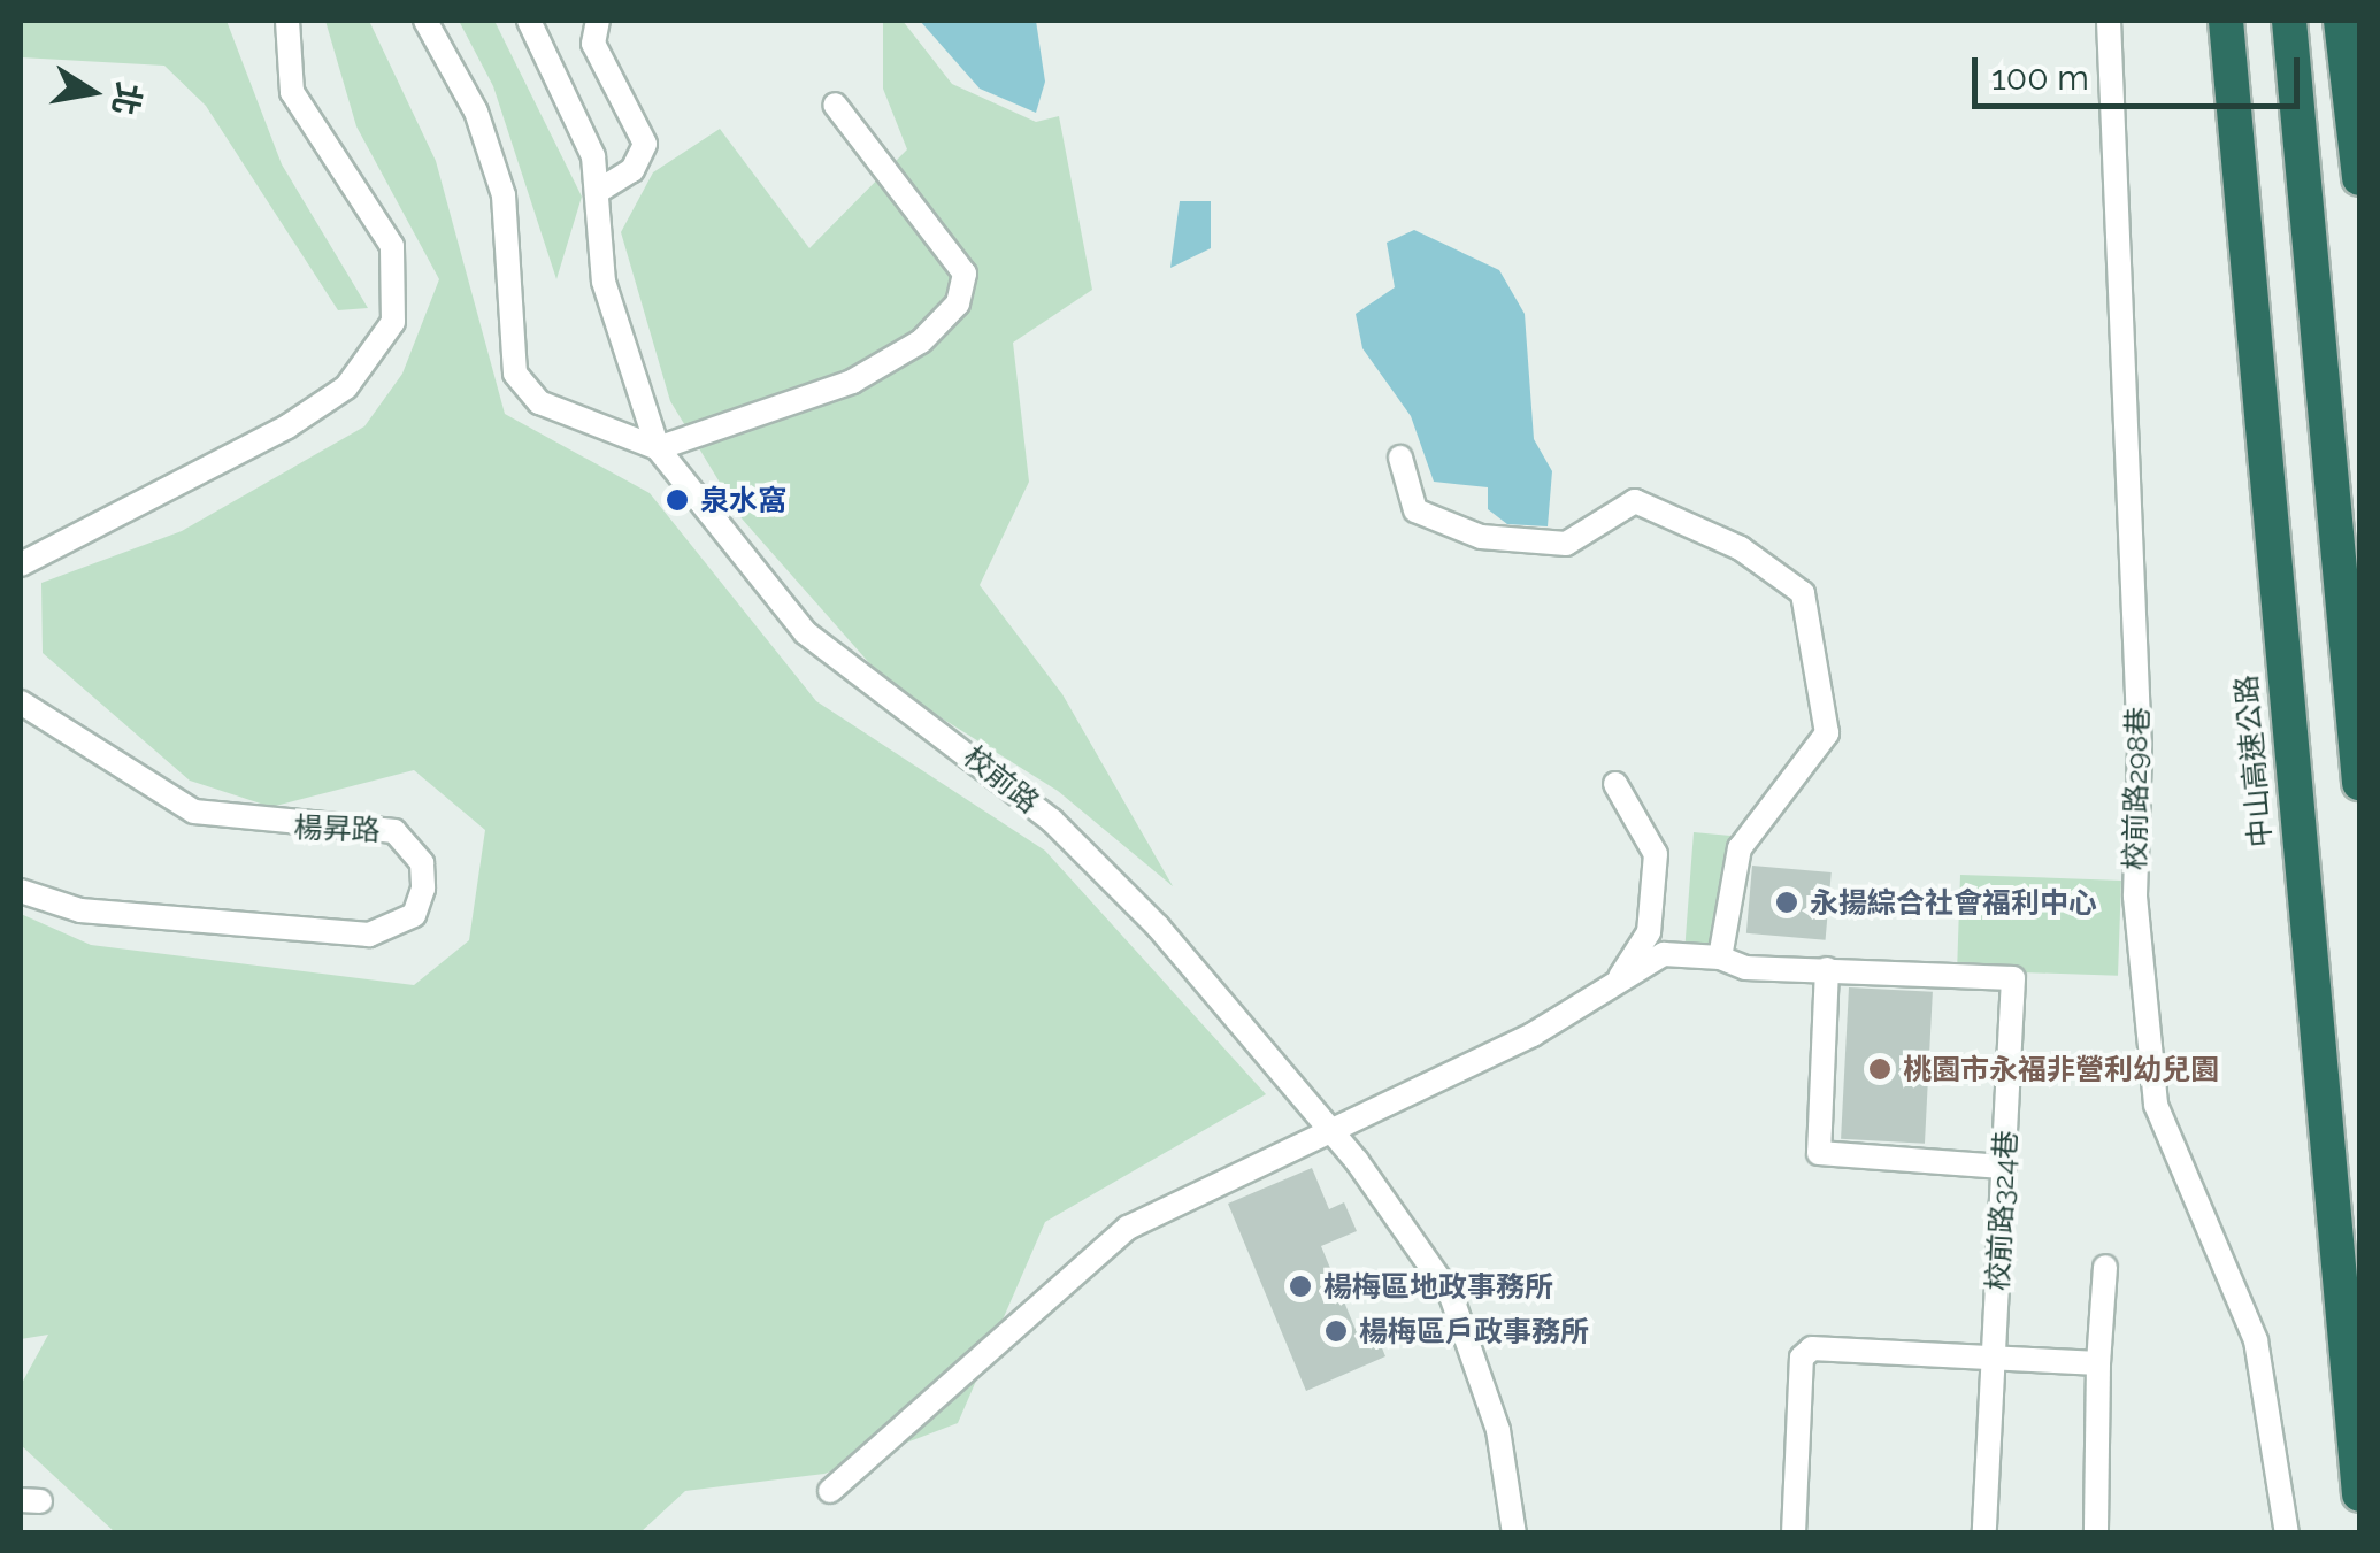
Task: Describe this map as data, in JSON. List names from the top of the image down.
{
  "streets": {
    "highway": ["中山高速公路"],
    "street": [
      "校前路",
      "校前路298巷",
      "楊昇路",
      "校前路324巷"
    ]
  },
  "crossings": [
    ["校前路", "校前路324巷"]
  ],
  "places": [
    "泉水窩",
    "永揚綜合社會福利中心",
    "桃園市永福非營利幼兒園",
    "楊梅區地政事務所",
    "楊梅區戶政事務所"
  ],
  "scale_bar": "100 m",
  "north": "right"
}
